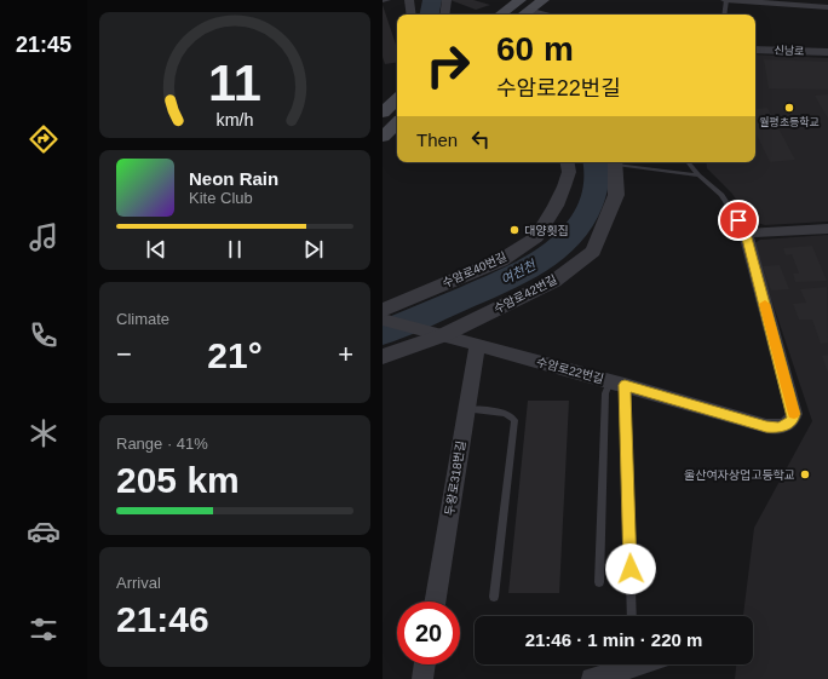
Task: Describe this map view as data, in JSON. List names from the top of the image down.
{
  "streets": {
    "street": [
      "신남로",
      "수암로40번길",
      "수암로42번길",
      "수암로22번길",
      "두왕로318번길"
    ]
  },
  "crossings": [
    ["수암로42번길", "수암로22번길"],
    ["수암로22번길", "두왕로318번길"]
  ],
  "water": ["여천천"],
  "places": ["월평초등학교", "대양횟집", "울산여자상업고등학교"],
  "page": {
    "tabs": "21:45",
    "turn": ["60 m", "수암로22번길"],
    "then": "Then",
    "song": ["Neon Rain", "Kite Club"],
    "tile": [
      "Climate",
      ["Range · 41%", "205 km"],
      ["Arrival", "21:46"]
    ],
    "heat": ["−", "21°", "+"],
    "limit": "20",
    "trip": "21:46 · 1 min · 220 m",
    "gauge": ["11", "km/h"]
  }
}
